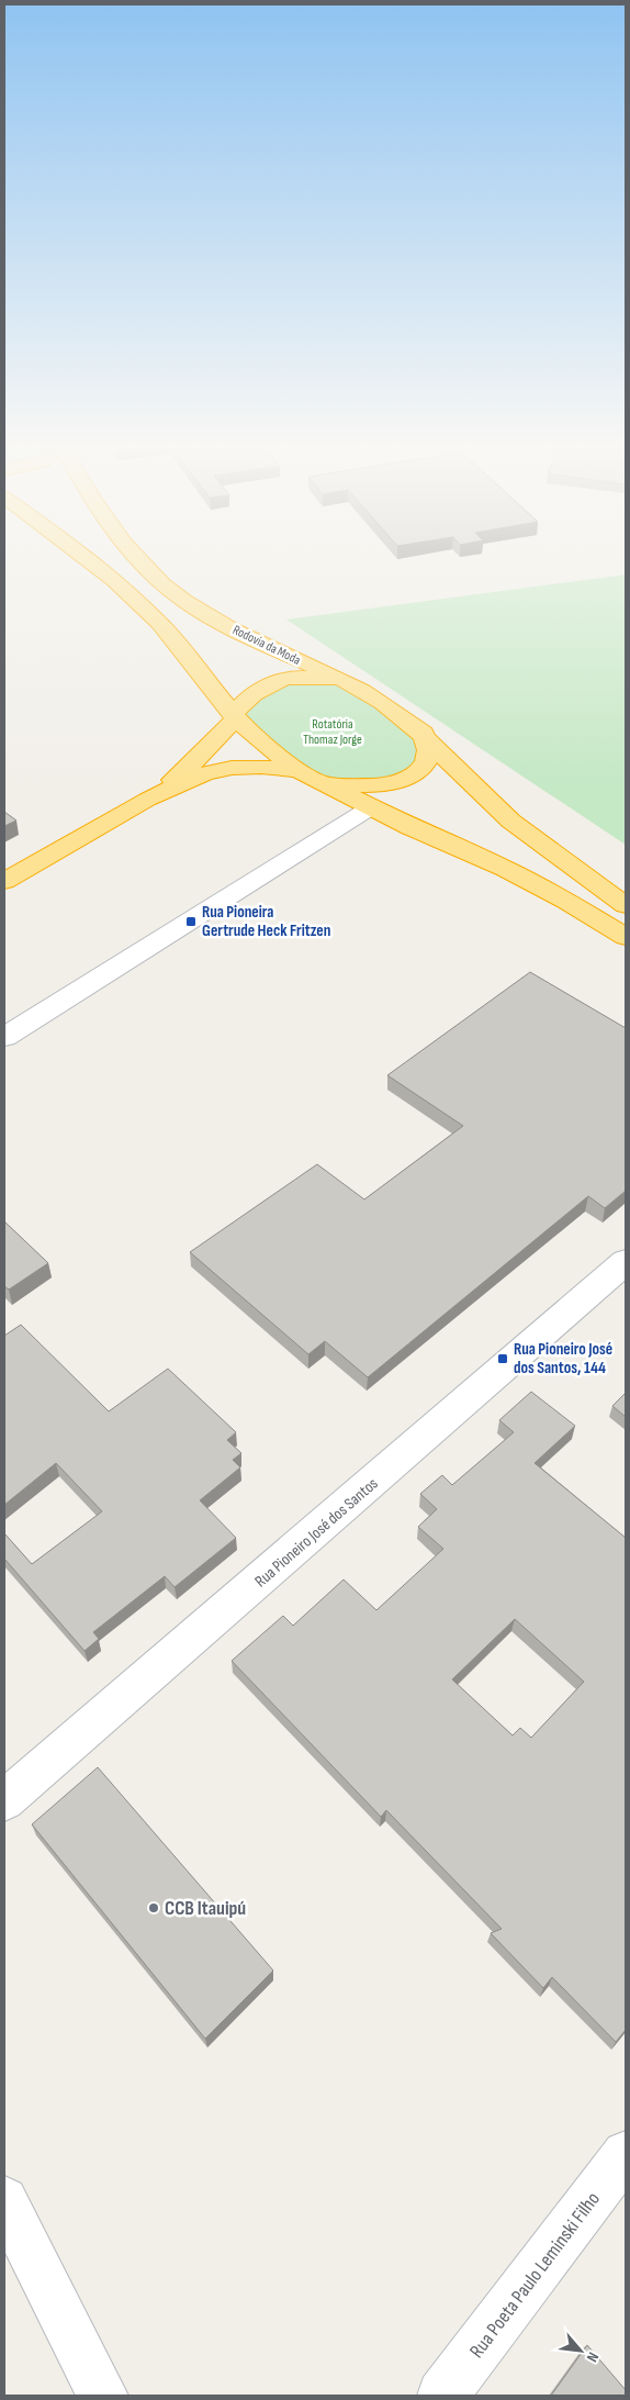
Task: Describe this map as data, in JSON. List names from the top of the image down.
{
  "streets": {
    "highway": ["Rodovia da Moda"],
    "street": ["Rua Pioneiro José dos Santos", "Rua Poeta Paulo Leminski Filho"]
  },
  "parks": ["Rotatória Thomaz Jorge"],
  "places": {
    "transit": ["Rua Pioneira Gertrude Heck Fritzen", "Rua Pioneiro José dos Santos, 144"],
    "other": ["CCB Itauipú"]
  },
  "north": "bottom right"
}
